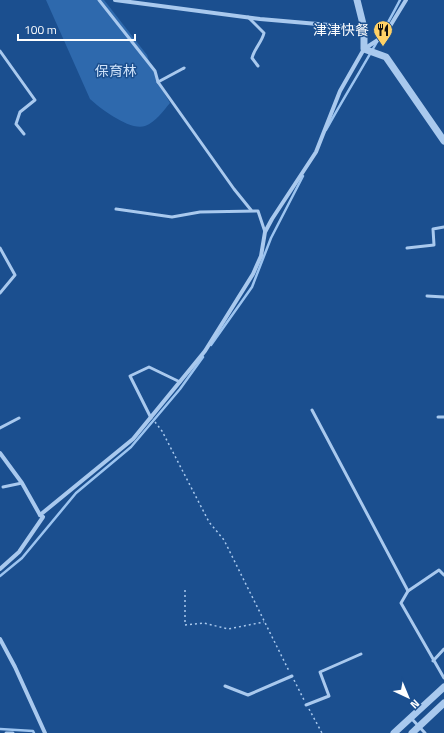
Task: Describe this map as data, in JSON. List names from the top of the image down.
{
  "parks": ["保育林"],
  "places": {
    "restaurant": ["津津快餐"]
  },
  "scale_bar": "100 m",
  "north": "bottom right"
}
